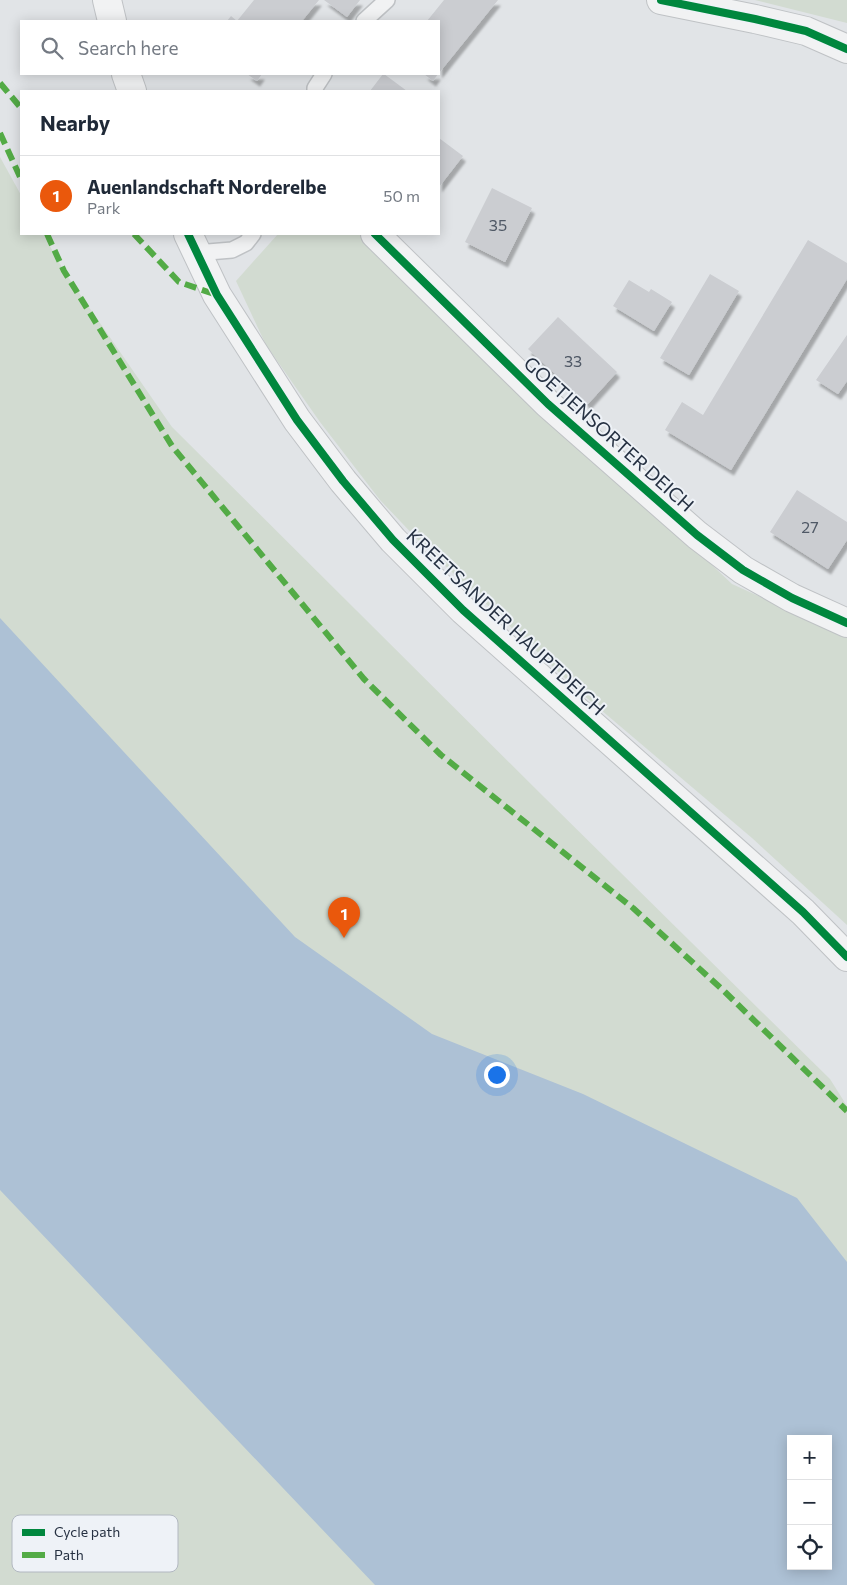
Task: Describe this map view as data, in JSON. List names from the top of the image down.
{
  "streets": {
    "street": ["GOETJENSORTER DEICH", "KREETSANDER HAUPTDEICH"]
  },
  "house_numbers": ["35", "33", "27"],
  "legend": ["Cycle path", "Path"],
  "page": {
    "search": "Search here",
    "heading": "Nearby",
    "list": [
      {
        "mark": "1",
        "name": "Auenlandschaft Norderelbe",
        "note": "Park",
        "value": "50 m"
      }
    ],
    "pins": "1",
    "map_buttons": ["+", "−"]
  }
}
